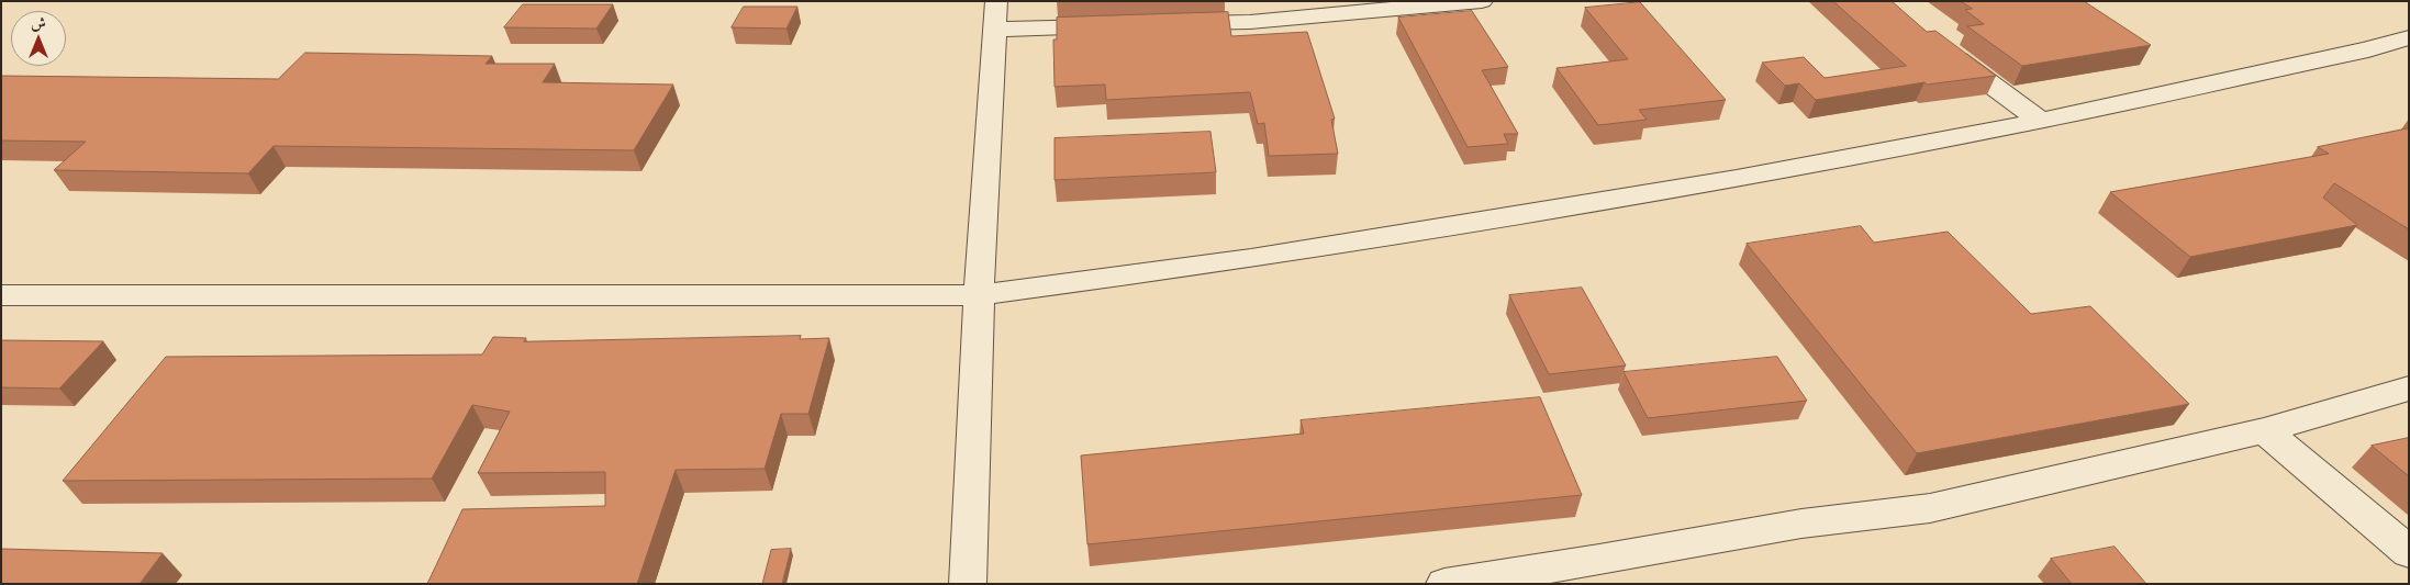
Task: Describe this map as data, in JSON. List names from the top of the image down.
{
  "north": "top"
}
